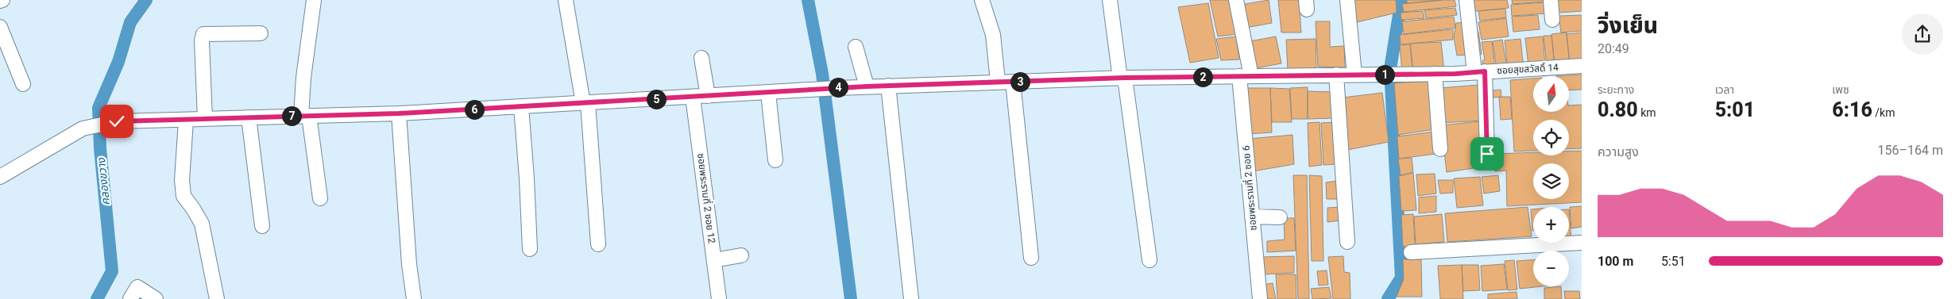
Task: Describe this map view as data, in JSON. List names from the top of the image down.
{
  "streets": {
    "street": ["ซอยสุขสวัสดิ์ 14", "ซอยพระรามที่ 2 ซอย 6", "ซอยพระรามที่ 2 ซอย 12"]
  },
  "crossings": [
    ["ซอยสุขสวัสดิ์ 14", "ซอยพระรามที่ 2 ซอย 6"],
    ["ซอยสุขสวัสดิ์ 14", "ซอยพระรามที่ 2 ซอย 12"]
  ],
  "water": ["คลองขวาง"],
  "north": "top",
  "page": {
    "heading": ["วิ่งเย็น", "20:49"],
    "pins": [
      "1",
      "2",
      "3",
      "4",
      "5",
      "6",
      "7"
    ],
    "stats": [
      ["ระยะทาง", "0.80 km"],
      ["เวลา", "5:01"],
      ["เพซ", "6:16 /km"]
    ],
    "map_buttons": ["+", "−"],
    "chart": ["ความสูง", "156–164 m"],
    "list": [
      {
        "name": "100 m",
        "note": "5:51"
      }
    ]
  }
}
